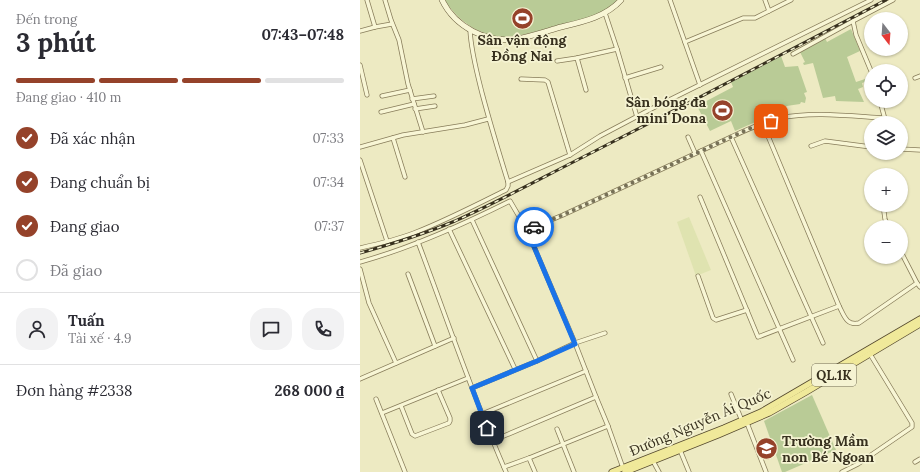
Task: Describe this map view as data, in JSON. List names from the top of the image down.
{
  "streets": {
    "main road": ["QL.1K", "Đường Nguyễn Ái Quốc"]
  },
  "places": {
    "sports": ["Sân vận động Đồng Nai", "Sân bóng đa mini Dona"],
    "school or university": ["Trường Mầm non Bé Ngoan"]
  },
  "north": "bottom",
  "page": {
    "heading": ["3 phút", "Đến trong", "07:43–07:48"],
    "panel": [
      "Tuấn",
      "Tài xế · 4.9",
      "Đơn hàng #2338",
      "268 000 ₫"
    ],
    "map_buttons": ["+", "−"],
    "bar": "Đang giao · 410 m",
    "list": [
      ["Đã xác nhận", "07:33"],
      ["Đang chuẩn bị", "07:34"],
      ["Đang giao", "07:37"],
      "Đã giao"
    ]
  }
}
